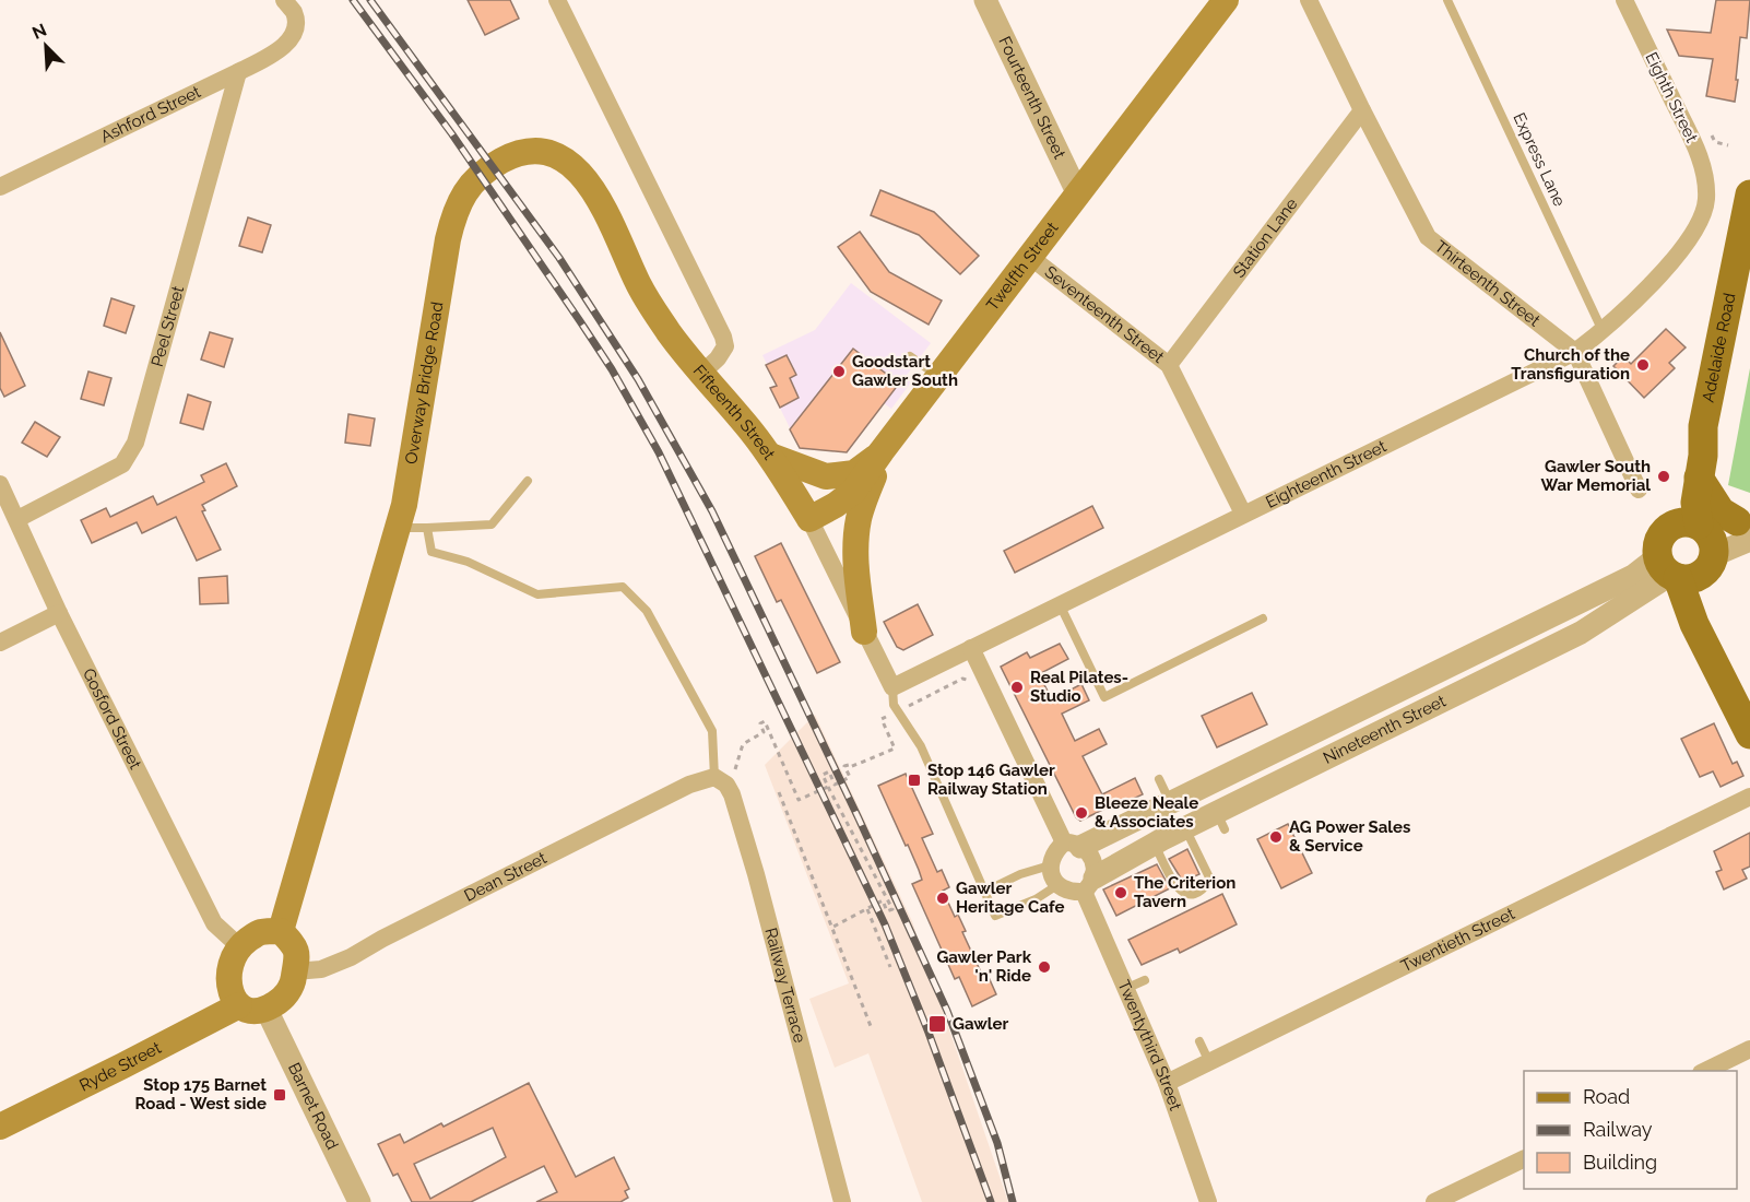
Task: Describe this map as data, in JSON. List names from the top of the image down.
{
  "streets": {
    "main road": [
      "Twelfth Street",
      "Adelaide Road",
      "Overway Bridge Road",
      "Fifteenth Street",
      "Ryde Street"
    ],
    "street": [
      "Fourteenth Street",
      "Eighth Street",
      "Ashford Street",
      "Station Lane",
      "Thirteenth Street",
      "Seventeenth Street",
      "Peel Street",
      "Eighteenth Street",
      "Gosford Street",
      "Nineteenth Street",
      "Dean Street",
      "Twentieth Street",
      "Railway Terrace",
      "Twentythird Street",
      "Barnet Road"
    ],
    "lane": ["Express Lane"]
  },
  "crossings": [
    ["Fourteenth Street", "Twelfth Street"],
    ["Eighth Street", "Eighteenth Street"],
    ["Ashford Street", "Peel Street"],
    ["Express Lane", "Eighteenth Street"],
    ["Station Lane", "Thirteenth Street"],
    ["Station Lane", "Seventeenth Street"],
    ["Twelfth Street", "Seventeenth Street"],
    ["Twelfth Street", "Fifteenth Street"],
    ["Thirteenth Street", "Eighteenth Street"],
    ["Seventeenth Street", "Eighteenth Street"],
    ["Peel Street", "Gosford Street"],
    ["Adelaide Road", "Nineteenth Street"],
    ["Overway Bridge Road", "Fifteenth Street"],
    ["Overway Bridge Road", "Gosford Street"],
    ["Overway Bridge Road", "Dean Street"],
    ["Overway Bridge Road", "Ryde Street"],
    ["Overway Bridge Road", "Barnet Road"],
    ["Fifteenth Street", "Eighteenth Street"],
    ["Gosford Street", "Dean Street"],
    ["Gosford Street", "Ryde Street"],
    ["Gosford Street", "Barnet Road"],
    ["Nineteenth Street", "Twentythird Street"],
    ["Dean Street", "Railway Terrace"],
    ["Dean Street", "Ryde Street"],
    ["Dean Street", "Barnet Road"],
    ["Twentieth Street", "Twentythird Street"],
    ["Ryde Street", "Barnet Road"]
  ],
  "places": {
    "other": [
      "Church of the Transfiguration",
      "Goodstart Gawler South",
      "Gawler South War Memorial",
      "Real Pilates- Studio",
      "Bleeze Neale & Associates",
      "AG Power Sales & Service",
      "The Criterion Tavern",
      "Gawler Heritage Cafe",
      "Gawler Park 'n' Ride"
    ],
    "transit": ["Stop 146 Gawler Railway Station", "Gawler", "Stop 175 Barnet Road - West side"]
  },
  "legend": ["Road", "Railway", "Building"],
  "north": "top left"
}
